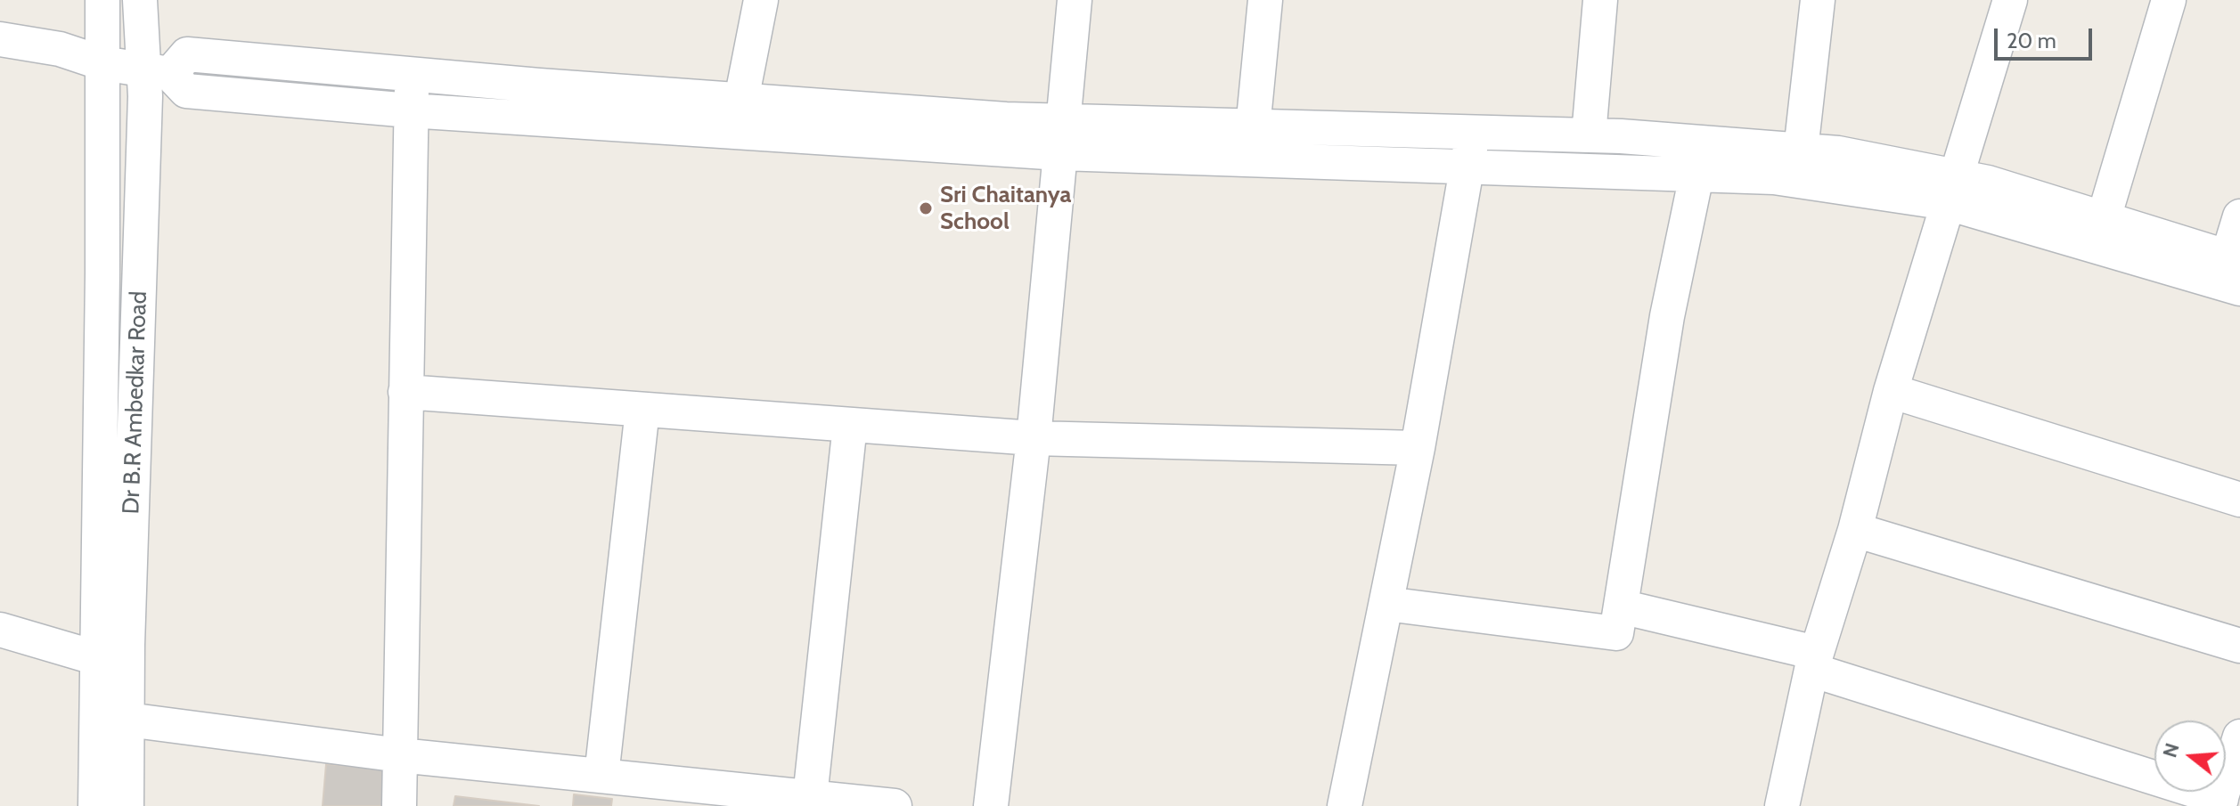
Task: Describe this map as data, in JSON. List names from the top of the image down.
{
  "streets": {
    "street": ["Dr B.R Ambedkar Road"]
  },
  "places": ["Sri Chaitanya School"],
  "scale_bar": "20 m",
  "north": "left"
}
